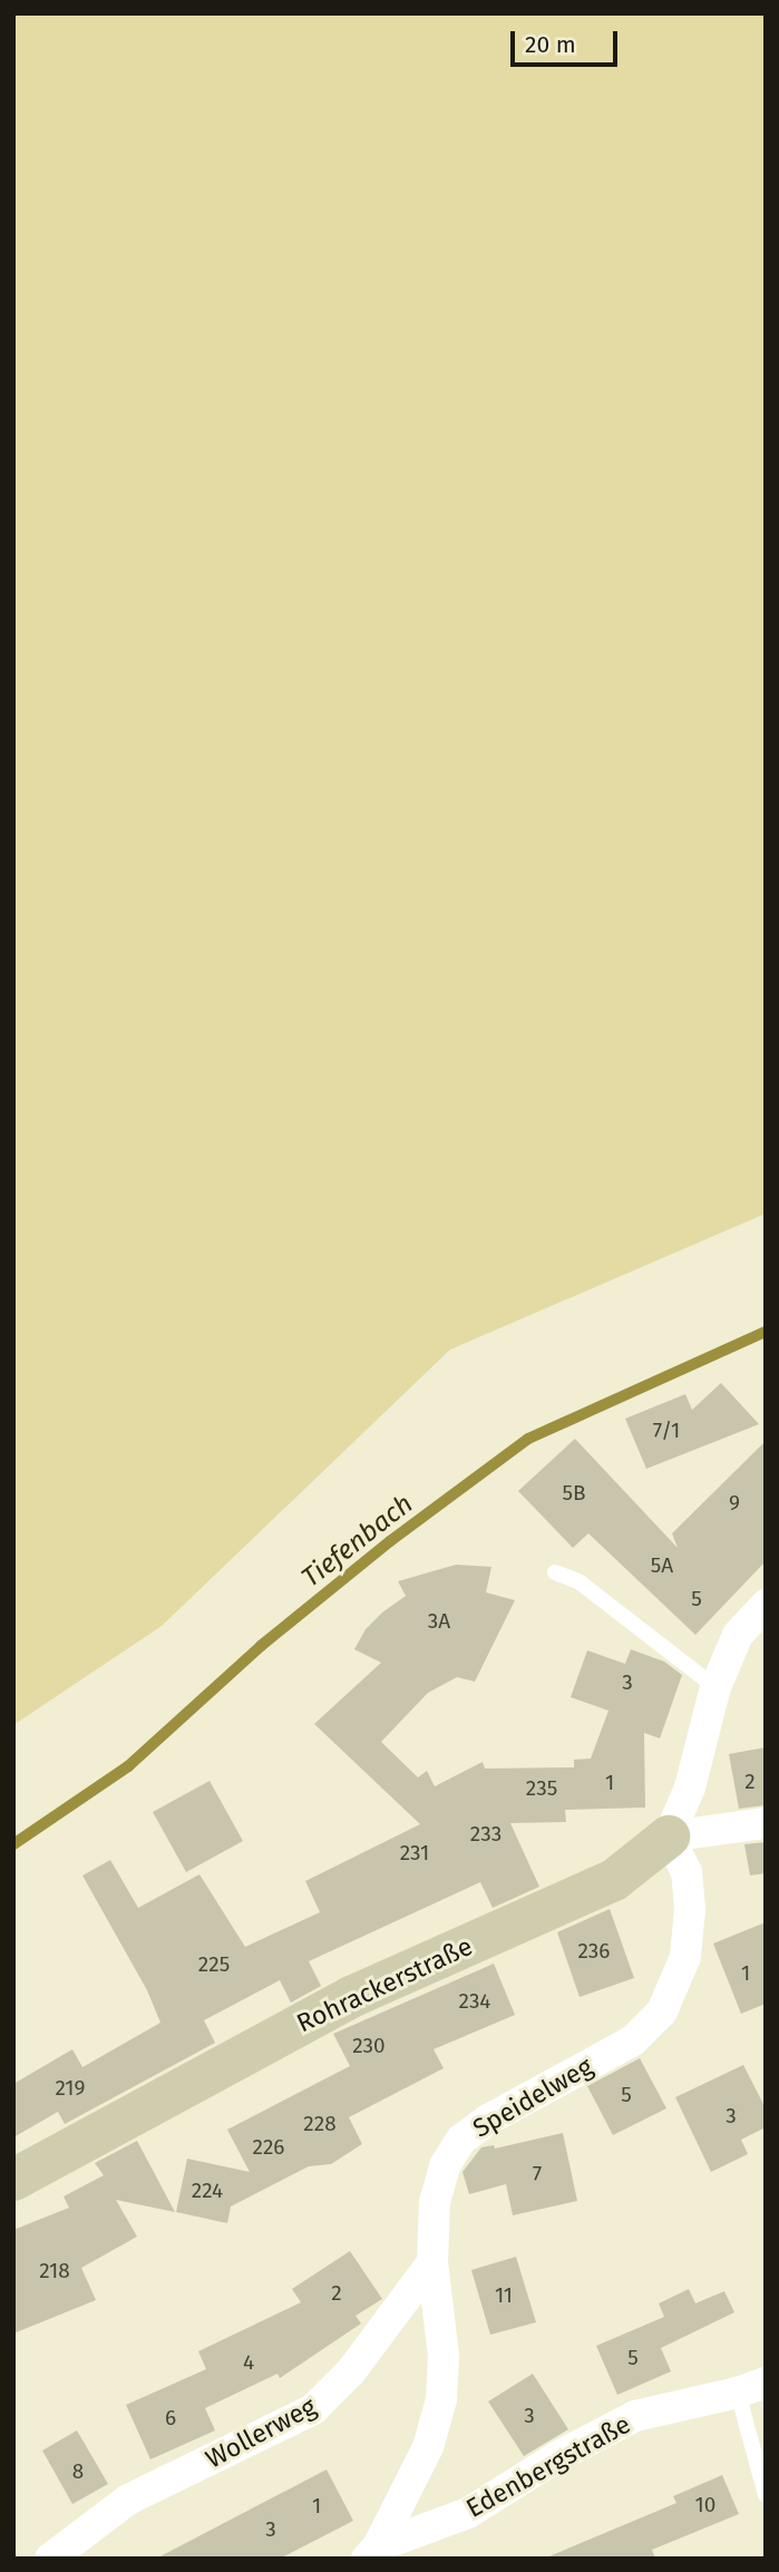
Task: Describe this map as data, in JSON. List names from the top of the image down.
{
  "streets": {
    "street": [
      "Rohrackerstraße",
      "Speidelweg",
      "Wollerweg",
      "Edenbergstraße"
    ]
  },
  "crossings": [
    ["Rohrackerstraße", "Speidelweg"],
    ["Speidelweg", "Wollerweg"],
    ["Speidelweg", "Edenbergstraße"]
  ],
  "water": ["Tiefenbach"],
  "house_numbers": [
    "7/1",
    "5B",
    "9",
    "5A",
    "5",
    "3A",
    "3",
    "2",
    "1",
    "235",
    "233",
    "231",
    "236",
    "225",
    "1",
    "234",
    "230",
    "219",
    "5",
    "3",
    "228",
    "226",
    "7",
    "224",
    "218",
    "2",
    "11",
    "5",
    "4",
    "3",
    "6",
    "8",
    "10",
    "1",
    "3"
  ],
  "scale_bar": "20 m"
}
